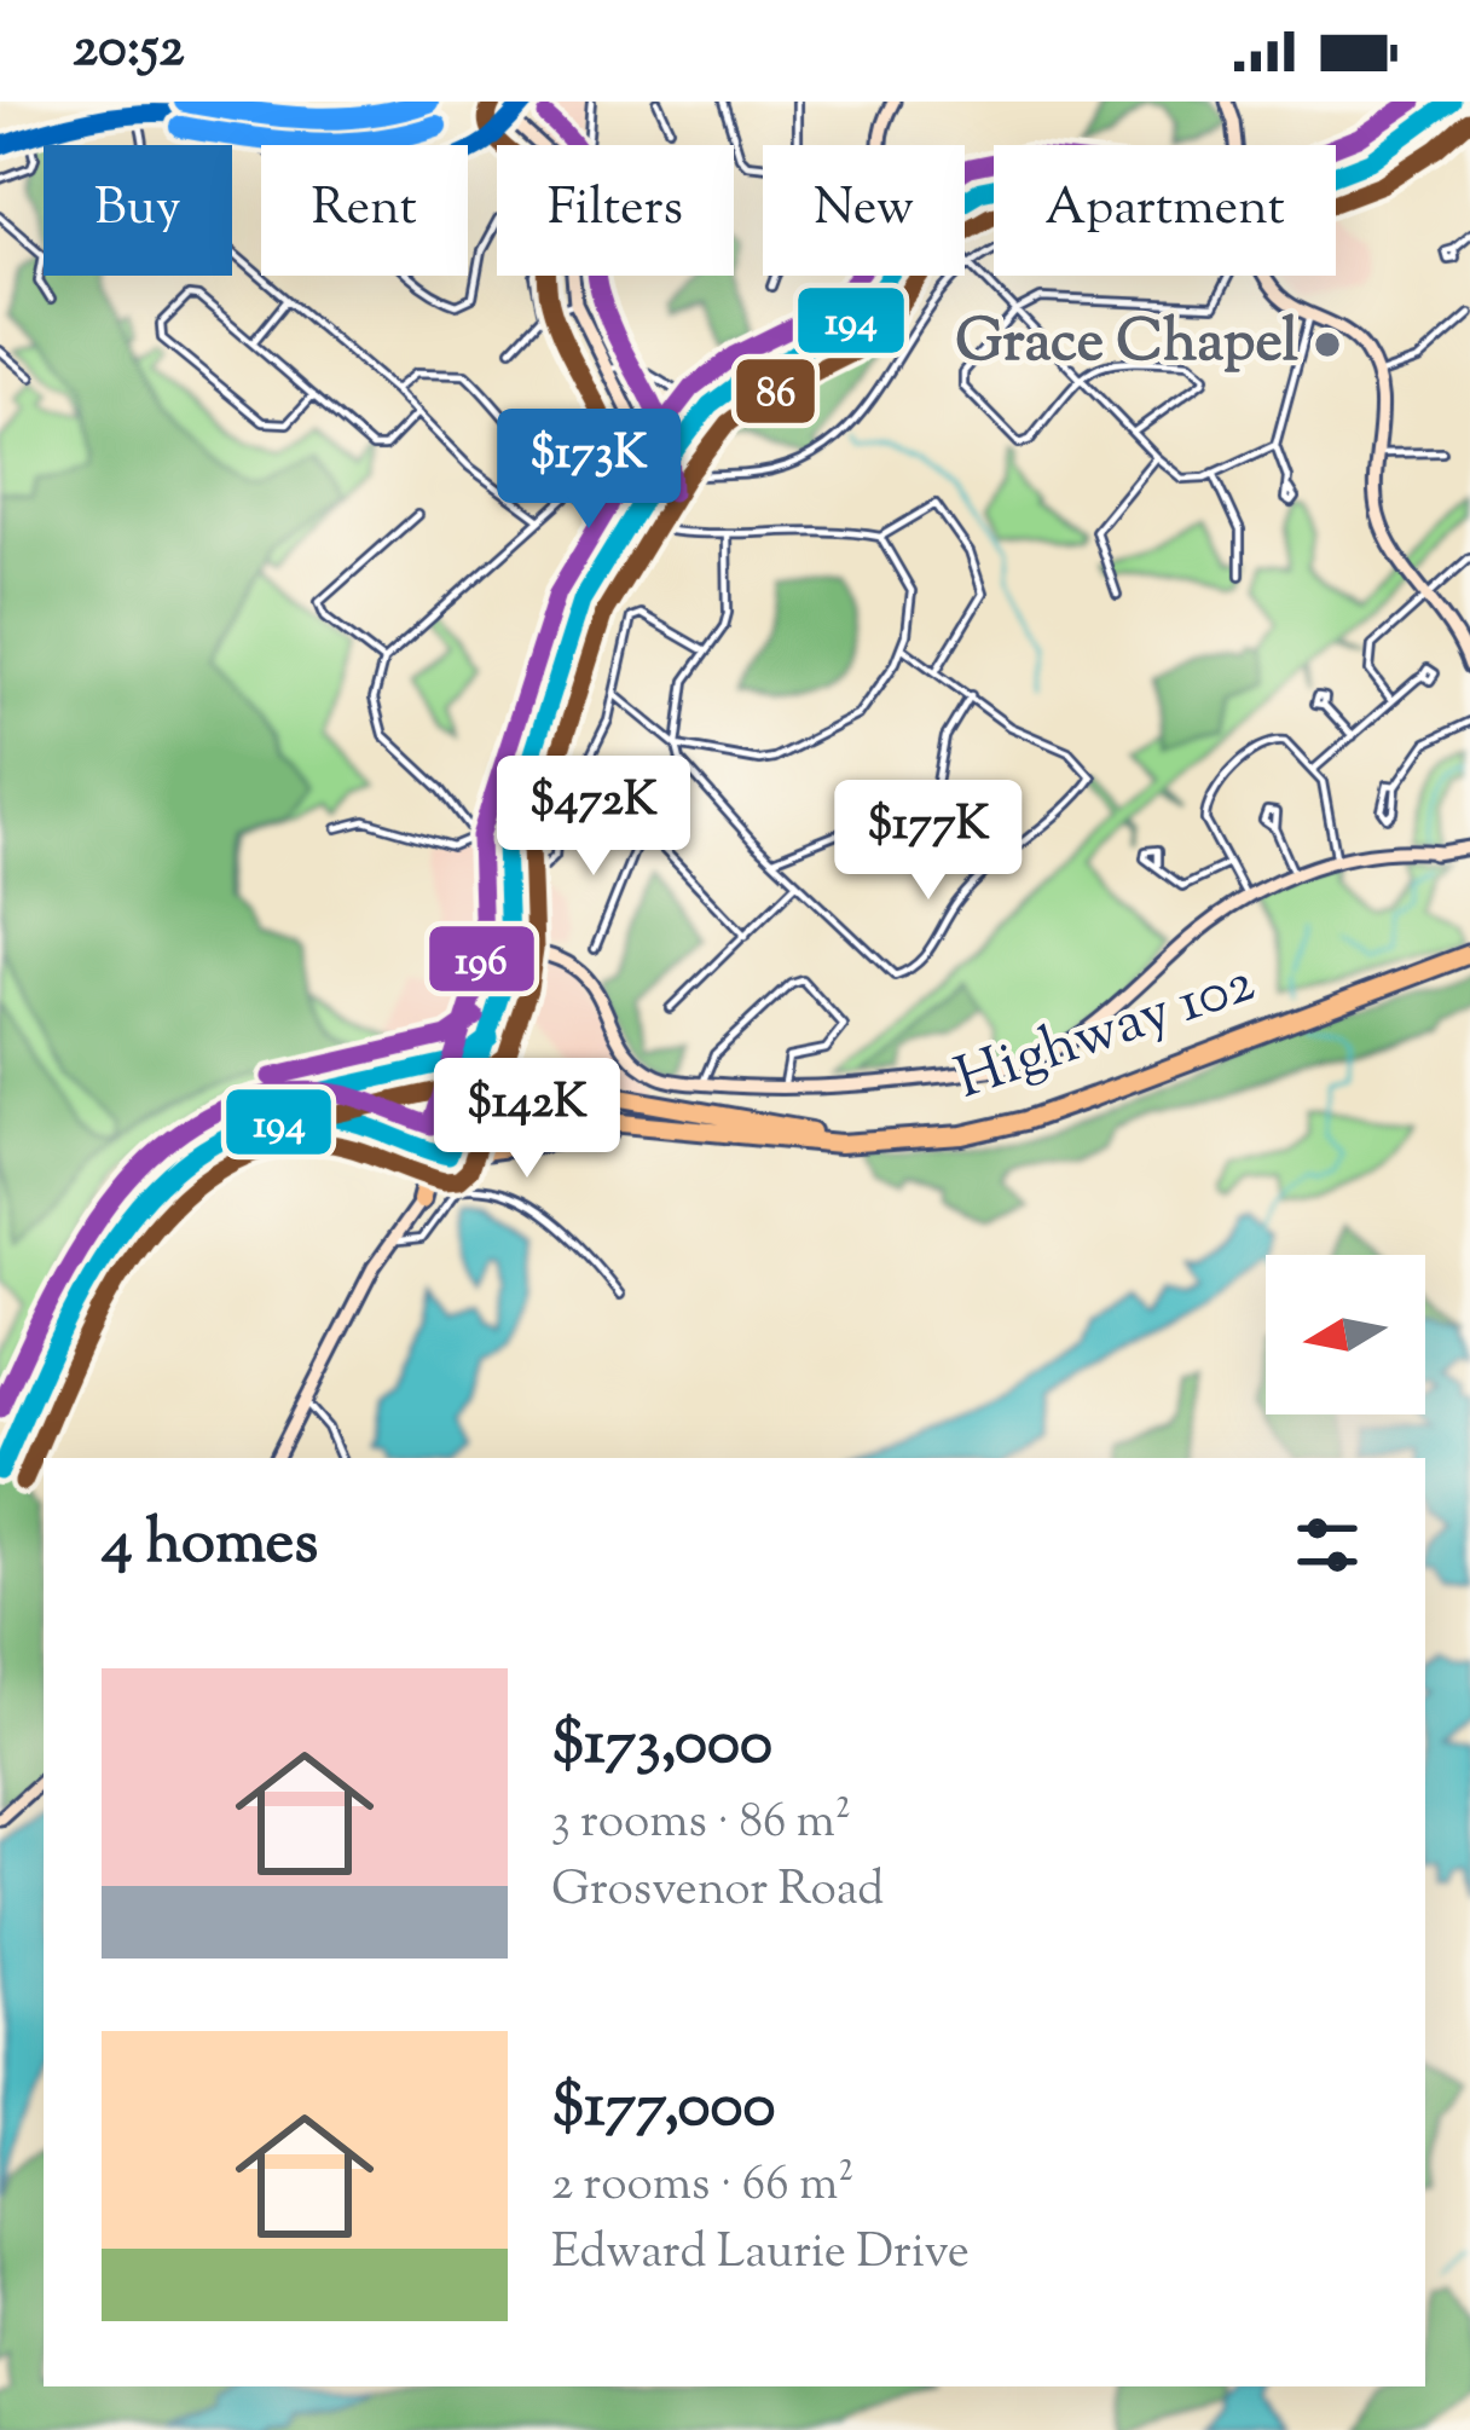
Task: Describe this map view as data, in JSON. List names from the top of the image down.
{
  "streets": {
    "highway": ["Highway 102"]
  },
  "places": ["Grace Chapel"],
  "lines": ["transit line 194", "transit line 86", "transit line 196"],
  "north": "left",
  "page": {
    "status": "20:52",
    "chip": [
      "Buy",
      "Rent",
      "Filters",
      "New",
      "Apartment"
    ],
    "price": [
      "$173K",
      "$472K",
      "$177K",
      "$142K"
    ],
    "heading": "4 homes",
    "list": [
      {
        "name": "$173,000",
        "note": "3 rooms · 86 m² · Grosvenor Road"
      },
      {
        "name": "$177,000",
        "note": "2 rooms · 66 m² · Edward Laurie Drive"
      }
    ]
  }
}
